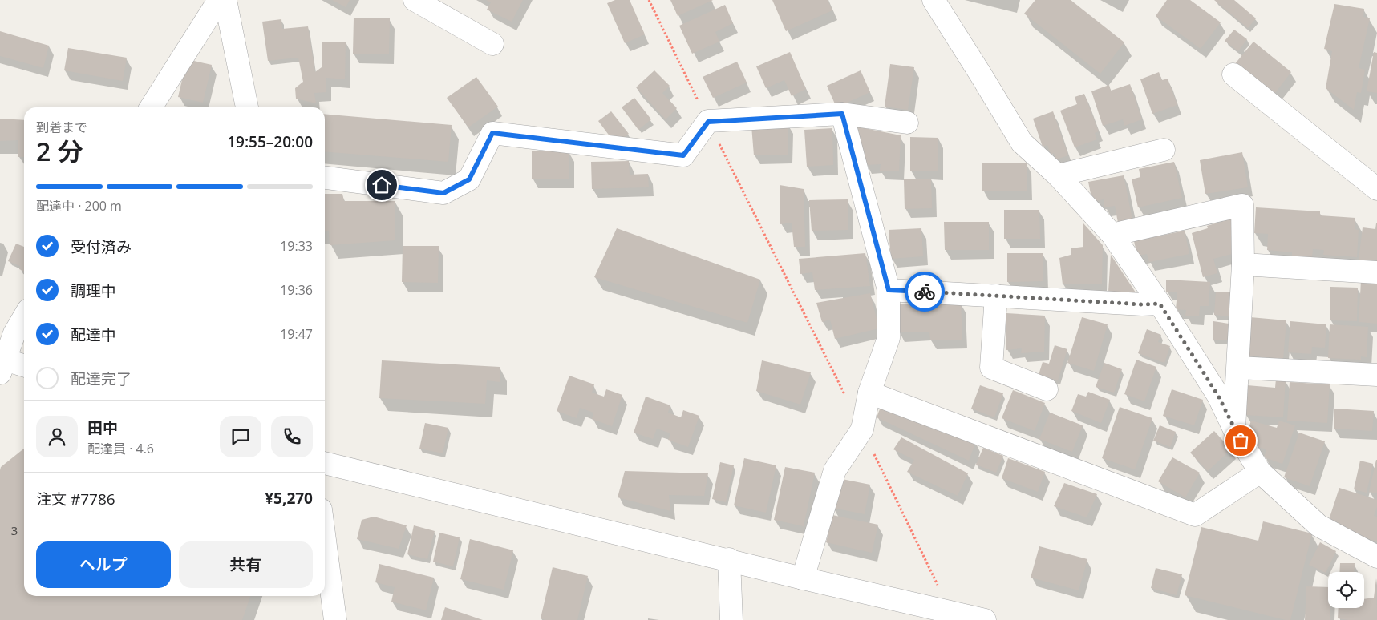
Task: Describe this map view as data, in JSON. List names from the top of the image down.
{
  "house_numbers": ["3"],
  "page": {
    "heading": ["2 分", "到着まで", "19:55–20:00"],
    "panel": [
      "田中",
      "配達員 · 4.6",
      "注文 #7786",
      "¥5,270"
    ],
    "bar": "配達中 · 200 m",
    "list": [
      ["受付済み", "19:33"],
      ["調理中", "19:36"],
      ["配達中", "19:47"],
      "配達完了"
    ],
    "buttons": ["ヘルプ", "共有"]
  }
}
